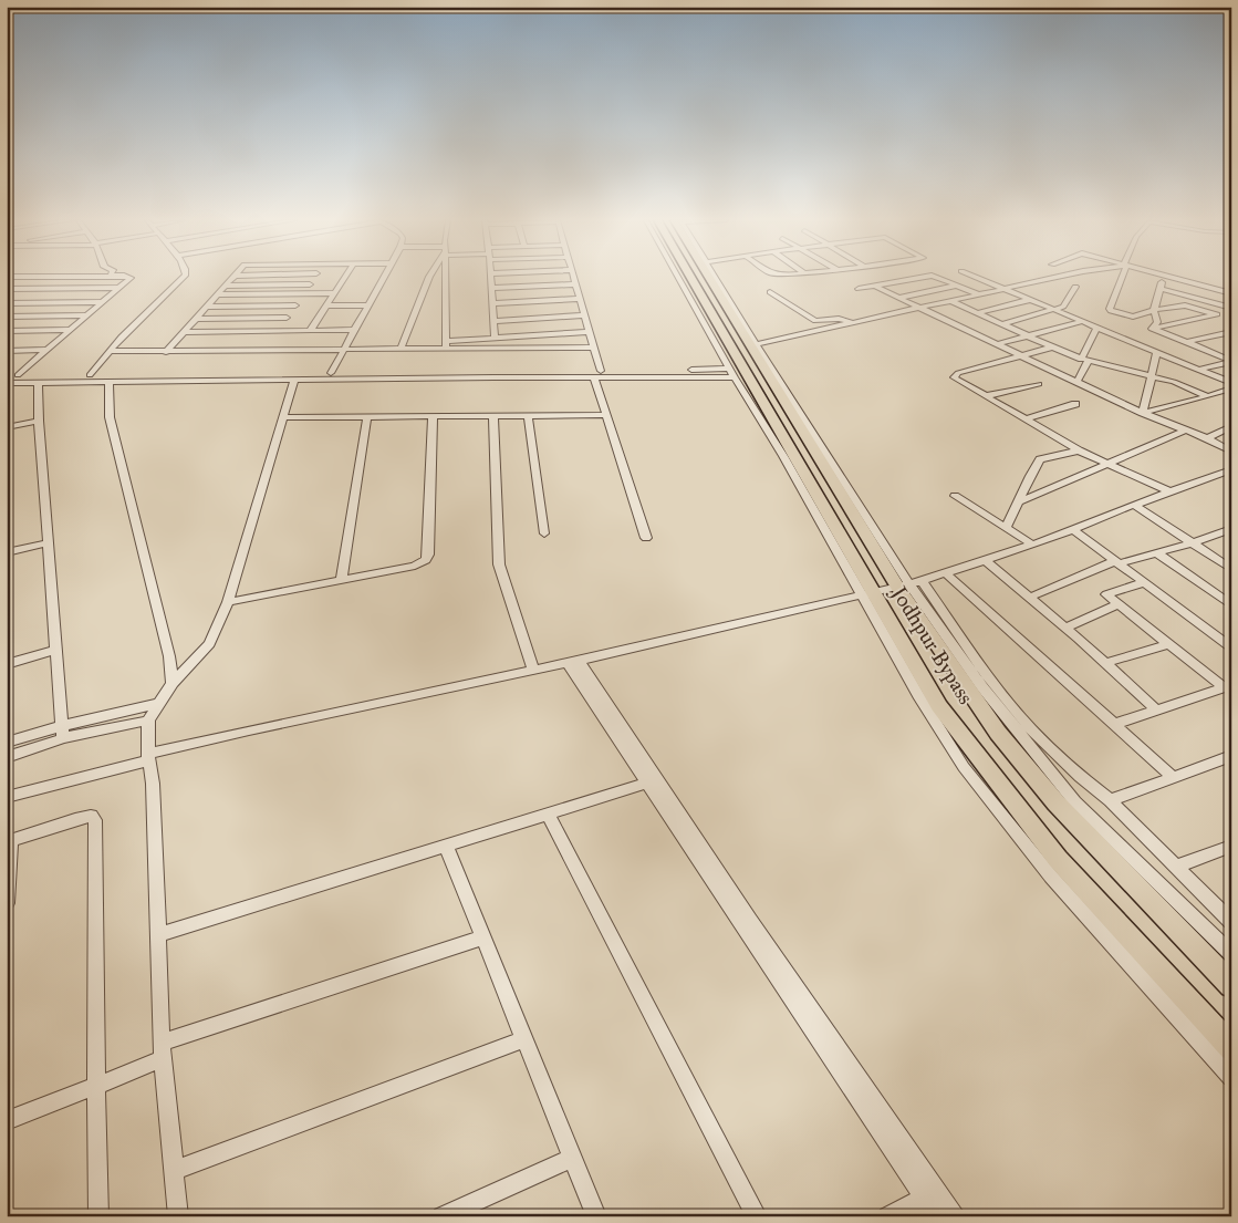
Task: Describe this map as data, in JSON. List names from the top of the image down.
{
  "streets": {
    "highway": ["Jodhpur Bypass"]
  }
}
